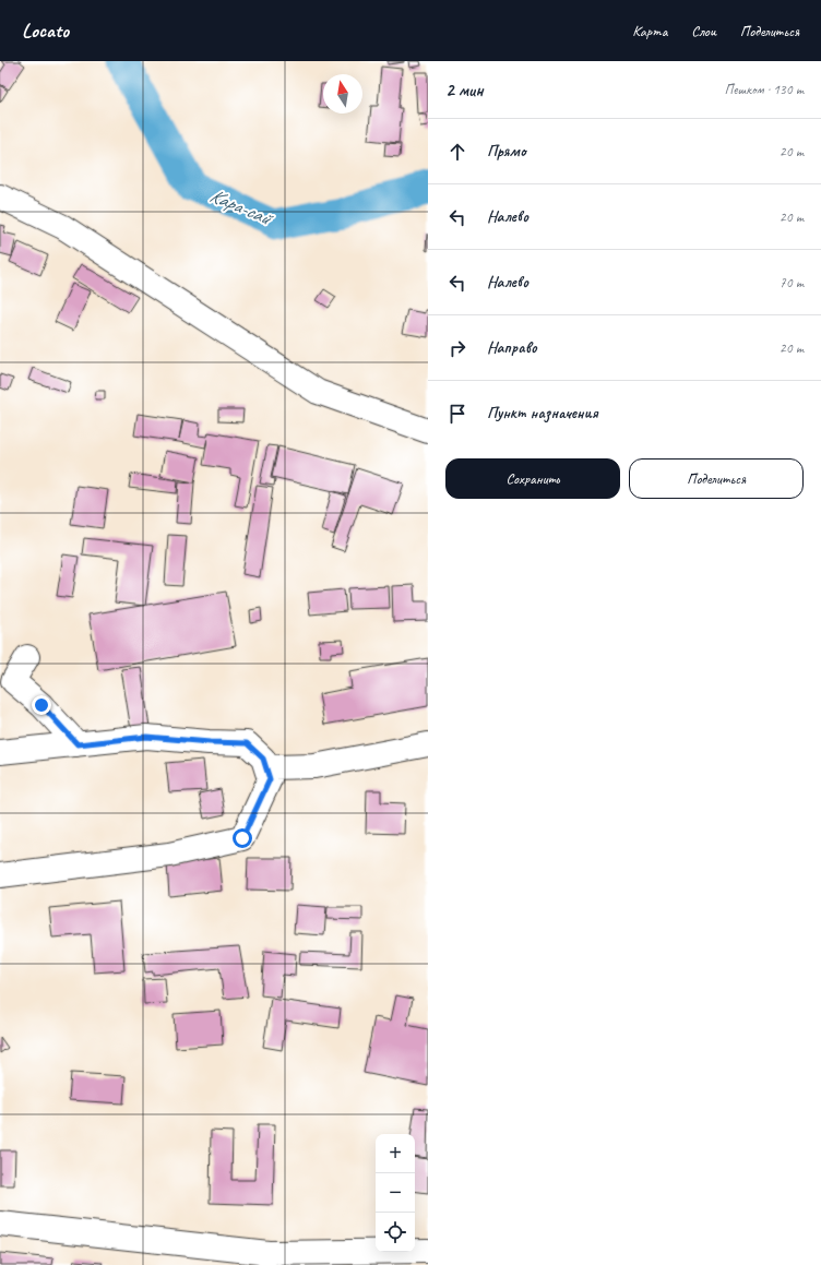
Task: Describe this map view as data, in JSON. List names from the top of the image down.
{
  "water": ["Кара-сай"],
  "north": "top",
  "page": {
    "header": "Locato",
    "nav": ["Карта", "Слои", "Поделиться"],
    "heading": ["2 мин", "Пешком · 130 m"],
    "list": [
      ["Прямо", "20 m"],
      ["Налево", "20 m"],
      ["Налево", "70 m"],
      ["Направо", "20 m"],
      "Пункт назначения"
    ],
    "buttons": ["Сохранить", "Поделиться"],
    "map_buttons": ["+", "−"]
  }
}
